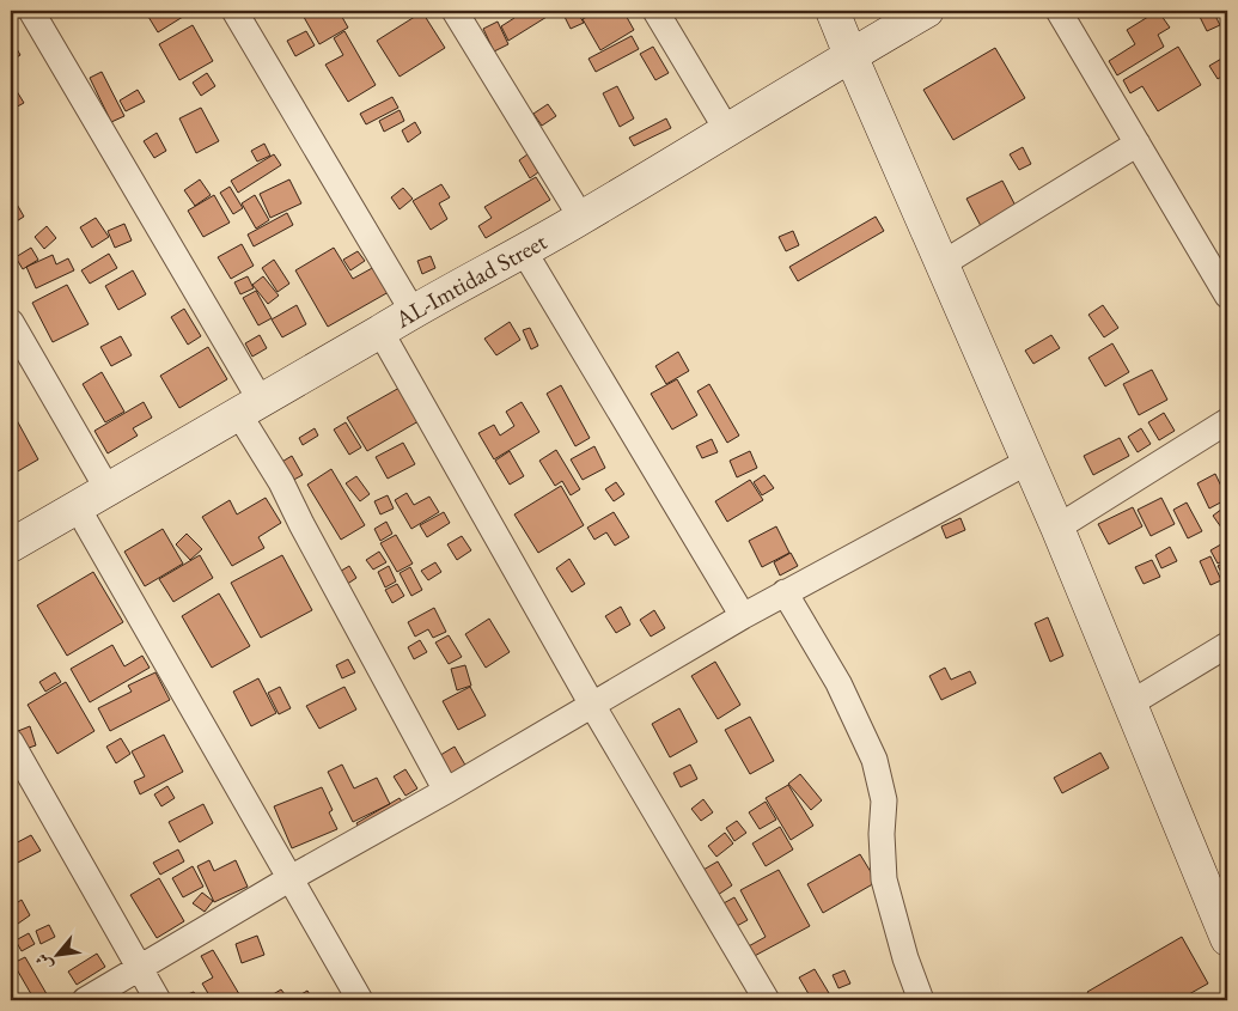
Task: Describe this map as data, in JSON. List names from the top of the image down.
{
  "streets": {
    "street": ["AL-Imtidad Street"]
  },
  "north": "bottom left"
}
